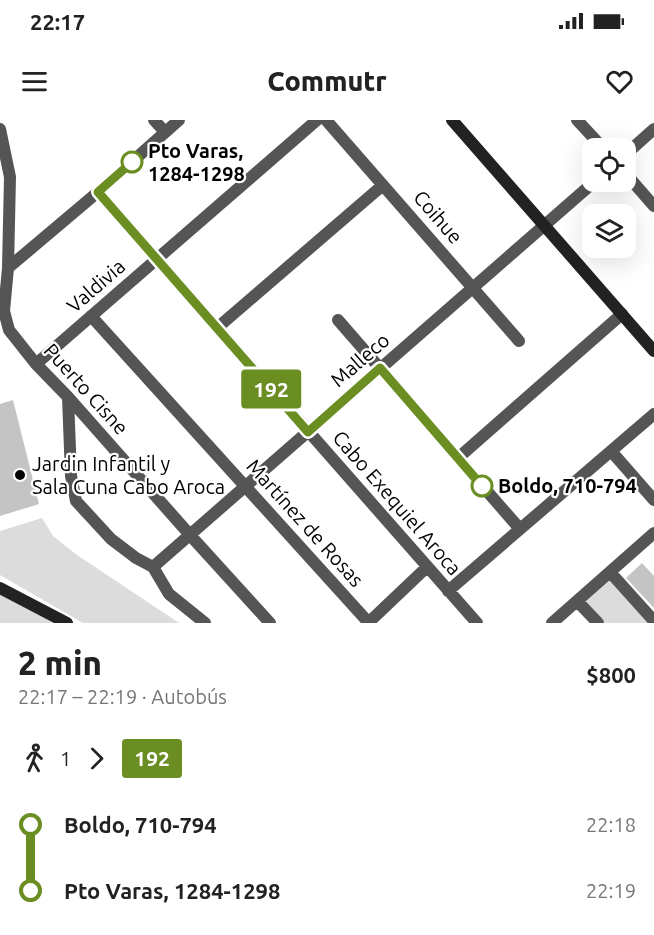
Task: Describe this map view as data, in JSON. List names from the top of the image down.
{
  "streets": {
    "street": [
      "Coihue",
      "Valdivia",
      "Malleco",
      "Puerto Cisne",
      "Cabo Exequiel Aroca",
      "Martínez de Rosas"
    ]
  },
  "crossings": [
    ["Coihue", "Malleco"],
    ["Valdivia", "Puerto Cisne"],
    ["Valdivia", "Cabo Exequiel Aroca"],
    ["Valdivia", "Martínez de Rosas"],
    ["Malleco", "Puerto Cisne"],
    ["Malleco", "Cabo Exequiel Aroca"],
    ["Malleco", "Martínez de Rosas"]
  ],
  "places": ["Pto Varas, 1284-1298", "Jardin Infantil y Sala Cuna Cabo Aroca", "Boldo, 710-794"],
  "lines": ["bus line 192"],
  "page": {
    "status": "22:17",
    "header": "Commutr",
    "on_map": "192",
    "heading": ["2 min", "22:17 – 22:19 · Autobús", "$800"],
    "legs": ["1", "192"],
    "list": [
      {
        "name": "Boldo, 710-794",
        "value": "22:18"
      },
      {
        "name": "Pto Varas, 1284-1298",
        "value": "22:19"
      }
    ]
  }
}
